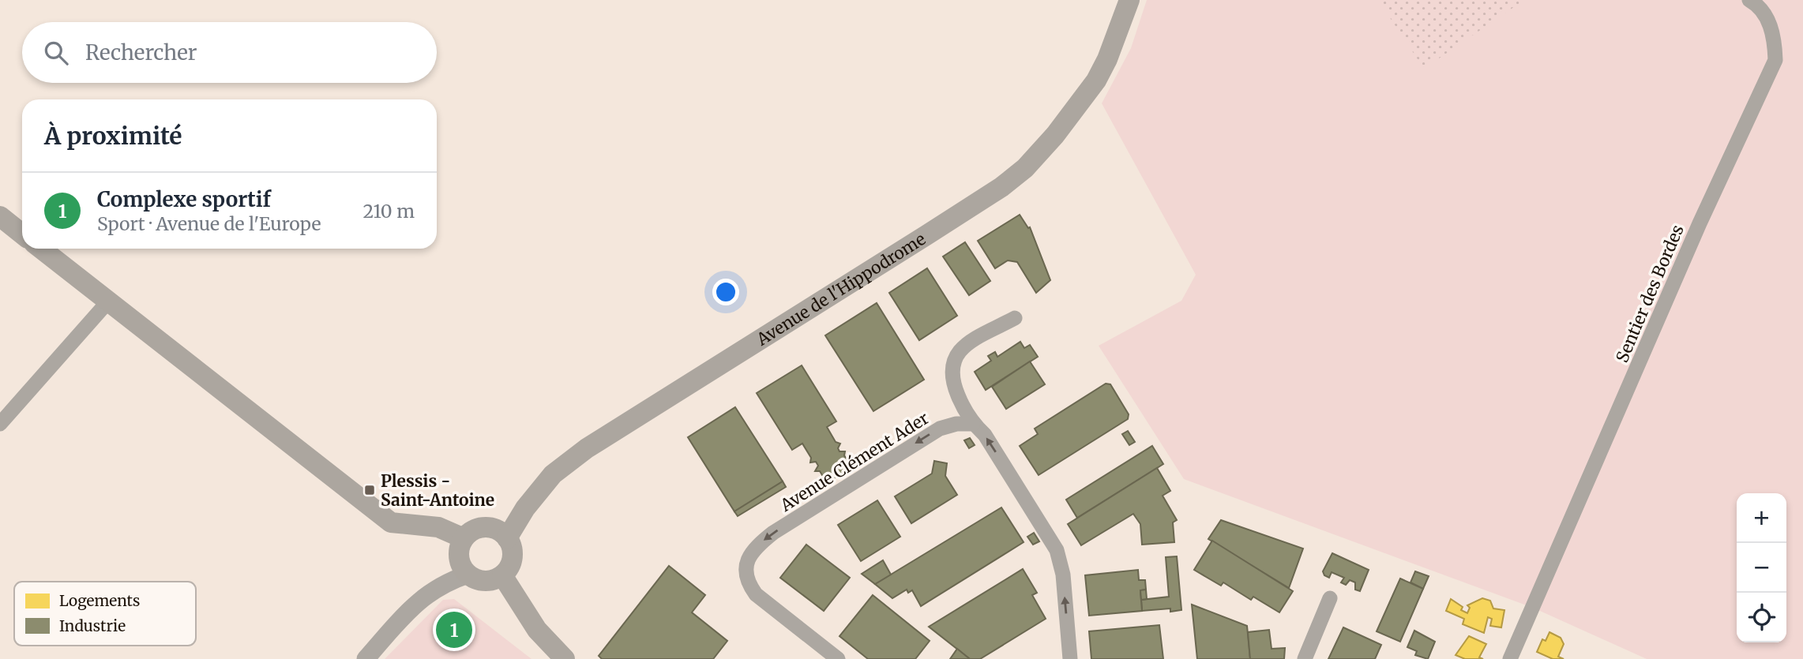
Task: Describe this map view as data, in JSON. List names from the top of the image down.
{
  "streets": {
    "main road": ["Avenue de l'Hippodrome"],
    "street": ["Sentier des Bordes", "Avenue Clément Ader"]
  },
  "places": {
    "transit": ["Plessis - Saint-Antoine"]
  },
  "legend": ["Logements", "Industrie"],
  "page": {
    "search": "Rechercher",
    "heading": "À proximité",
    "list": [
      {
        "mark": "1",
        "name": "Complexe sportif",
        "note": "Sport · Avenue de l'Europe",
        "value": "210 m"
      }
    ],
    "map_buttons": ["+", "−"],
    "pins": "1"
  }
}
